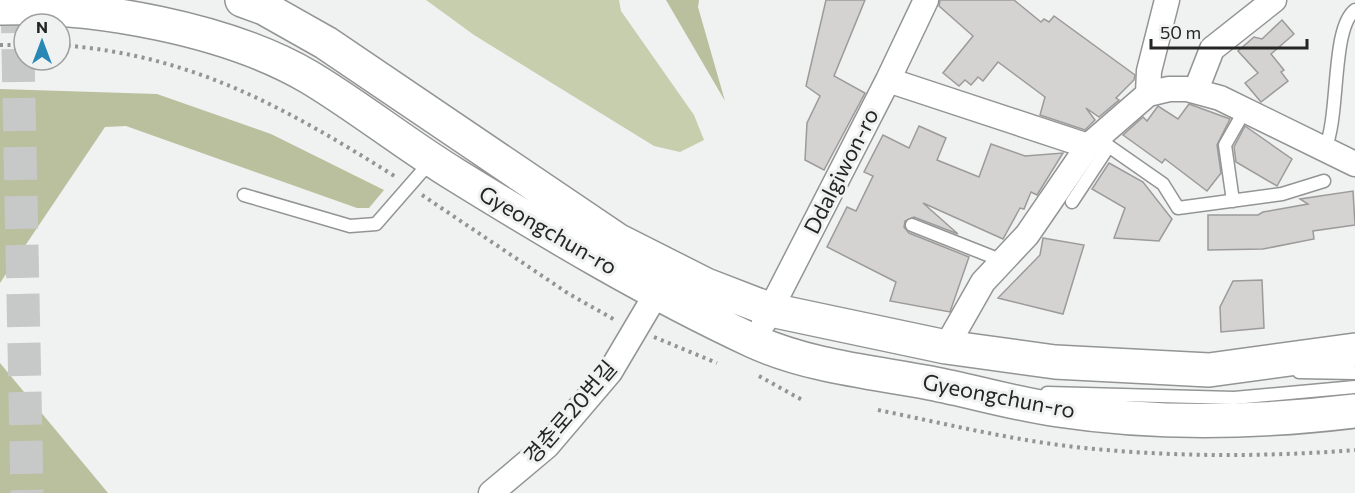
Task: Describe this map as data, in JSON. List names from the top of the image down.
{
  "streets": {
    "main road": ["Gyeongchun-ro"],
    "street": ["Ddalgiwon-ro", "경춘로20번길"]
  },
  "crossings": [
    ["Ddalgiwon-ro", "Gyeongchun-ro"],
    ["Gyeongchun-ro", "경춘로20번길"]
  ],
  "scale_bar": "50 m",
  "north": "top"
}
